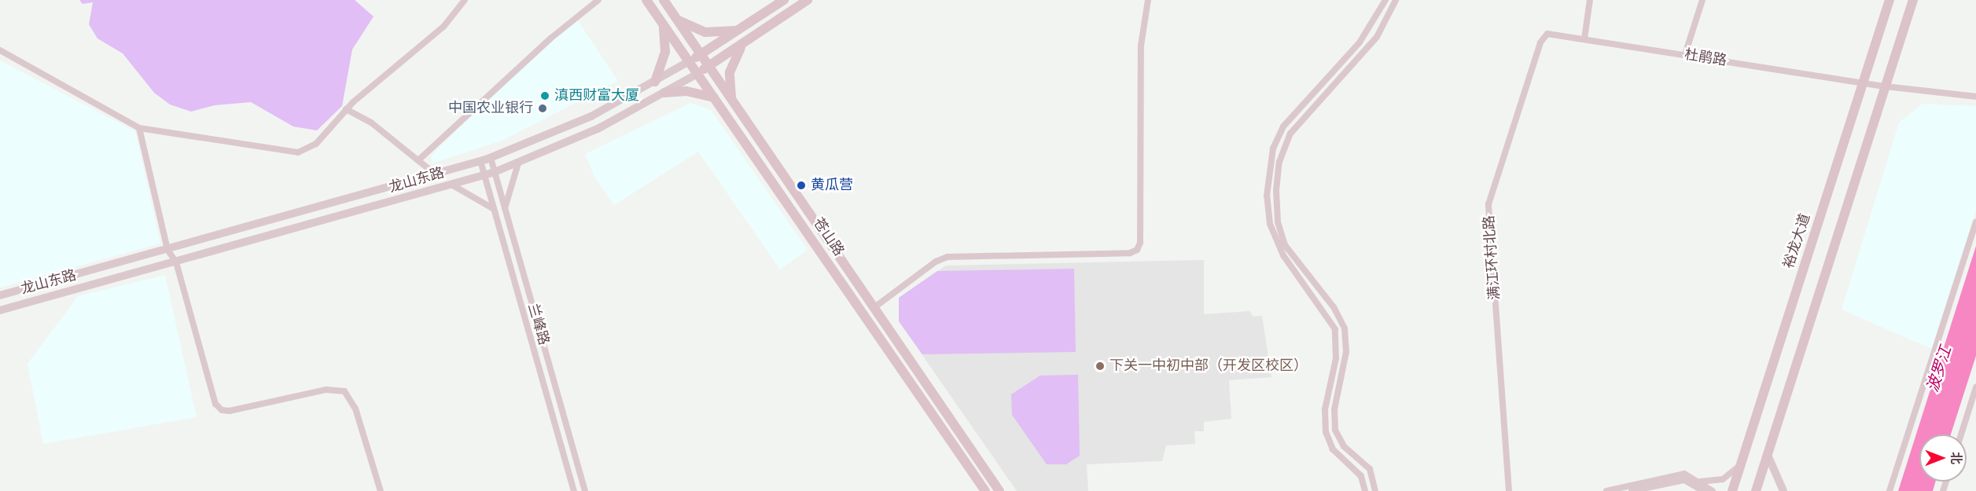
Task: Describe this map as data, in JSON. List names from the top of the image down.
{
  "streets": {
    "main road": ["龙山东路", "苍山路", "裕龙大道"],
    "street": ["杜鹃路", "满江环村北路", "兰峰路"]
  },
  "crossings": [
    ["杜鹃路", "裕龙大道"],
    ["杜鹃路", "满江环村北路"],
    ["龙山东路", "苍山路"],
    ["龙山东路", "兰峰路"]
  ],
  "water": ["波罗江"],
  "places": [
    "滇西财富大厦",
    "中国农业银行",
    "黄瓜营",
    "下关一中初中部（开发区校区）"
  ],
  "north": "right"
}
